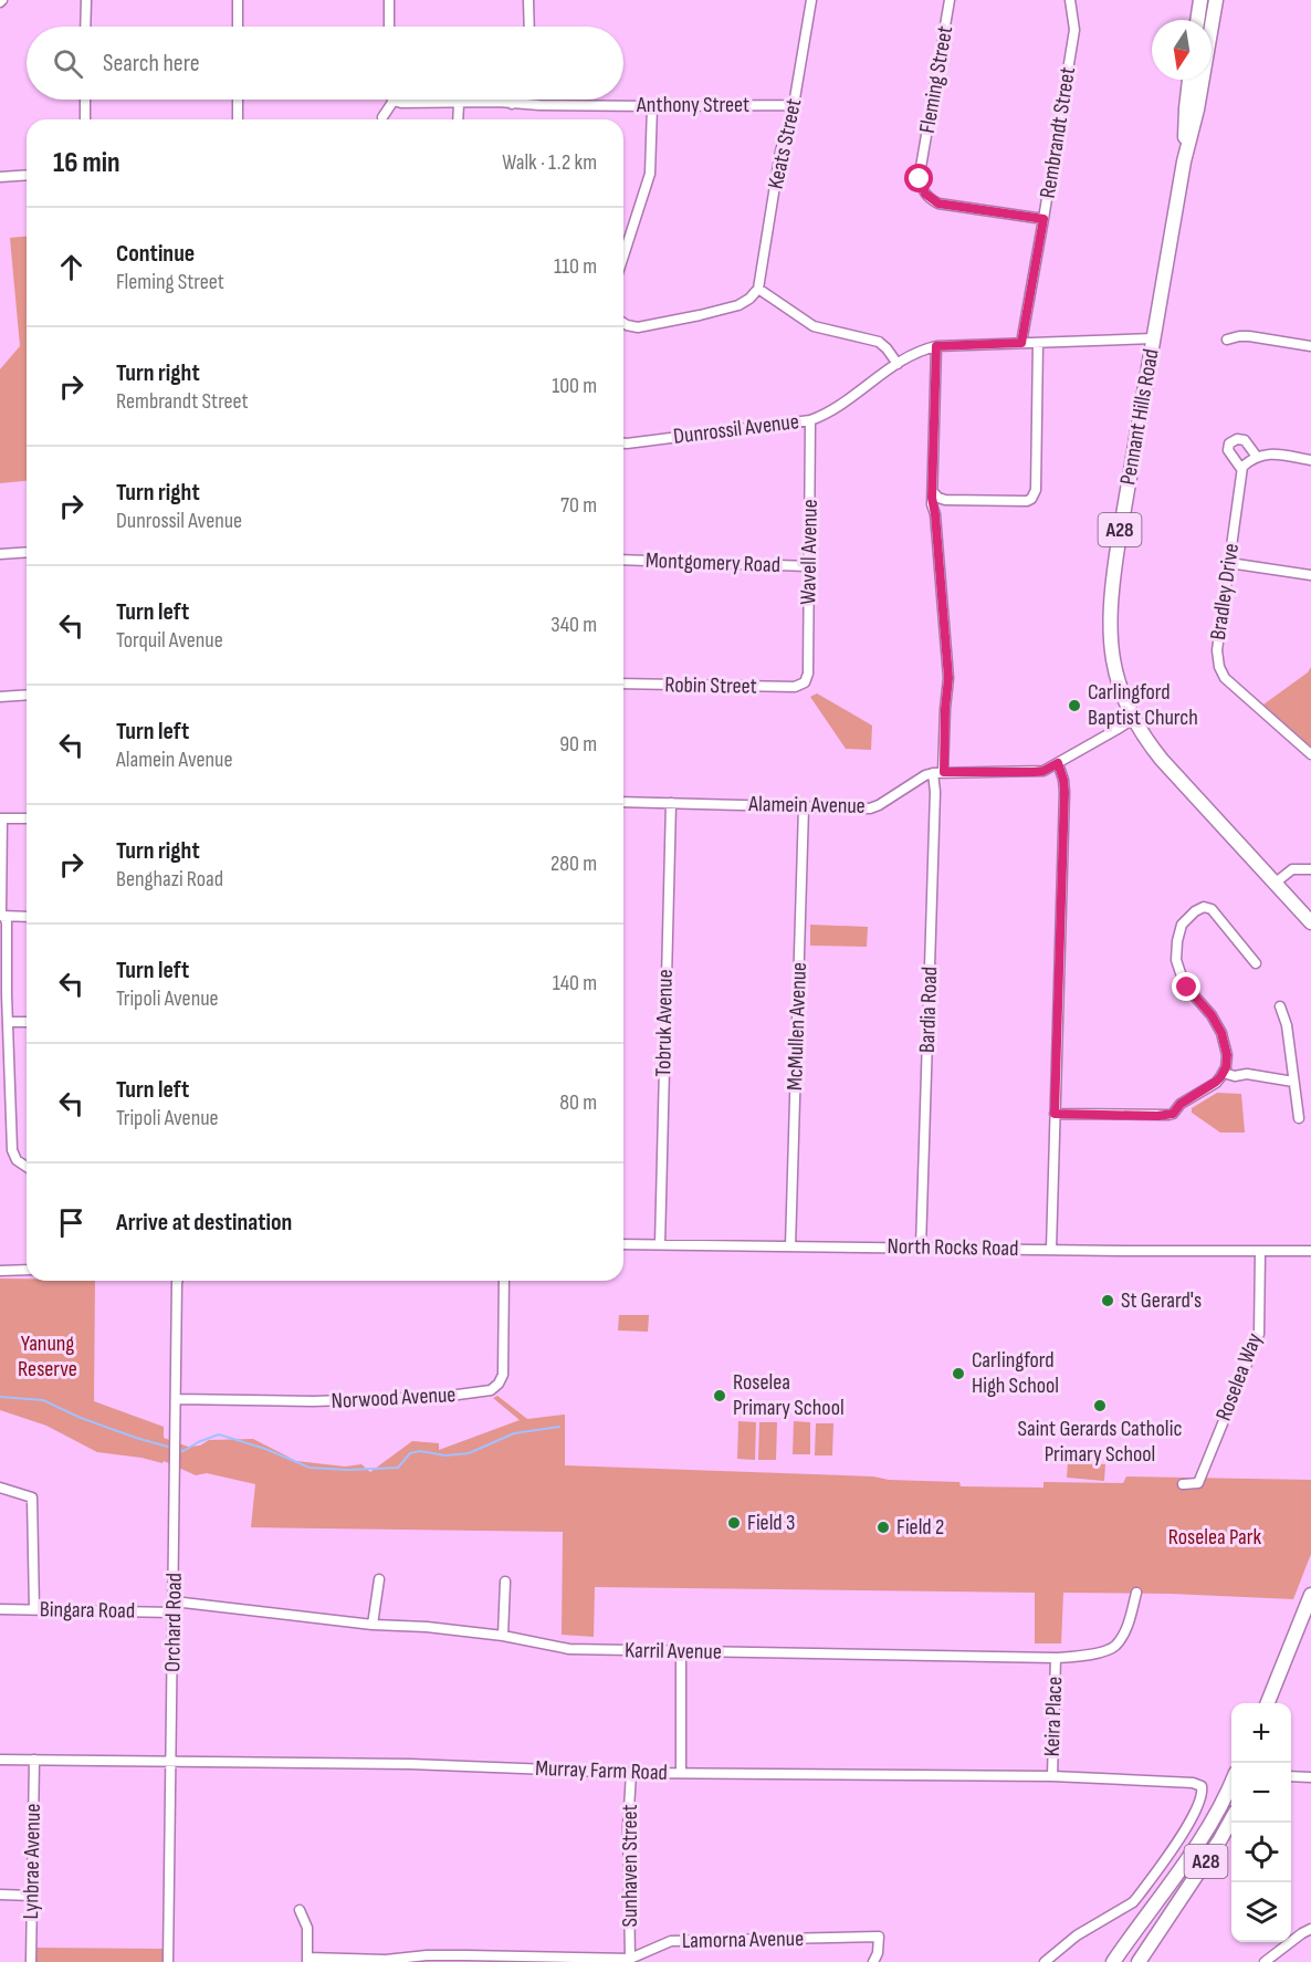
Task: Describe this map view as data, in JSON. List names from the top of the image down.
{
  "streets": {
    "highway": ["Pennant Hills Road", "A28"],
    "street": [
      "Fleming Street",
      "Anthony Street",
      "Rembrandt Street",
      "Keats Street",
      "Dunrossil Avenue",
      "Wavell Avenue",
      "Montgomery Road",
      "Bradley Drive",
      "Robin Street",
      "Alamein Avenue",
      "Bardia Road",
      "Tobruk Avenue",
      "McMullen Avenue",
      "North Rocks Road",
      "Roselea Way",
      "Norwood Avenue",
      "Bingara Road",
      "Orchard Road",
      "Karril Avenue",
      "Keira Place",
      "Murray Farm Road",
      "Lynbrae Avenue",
      "Sunhaven Street",
      "Lamorna Avenue"
    ]
  },
  "crossings": [
    ["Fleming Street", "Rembrandt Street"],
    ["Anthony Street", "Keats Street"],
    ["Rembrandt Street", "Dunrossil Avenue"],
    ["Pennant Hills Road", "Dunrossil Avenue"],
    ["Pennant Hills Road", "Alamein Avenue"],
    ["Dunrossil Avenue", "Wavell Avenue"],
    ["Dunrossil Avenue", "Bardia Road"],
    ["Wavell Avenue", "Montgomery Road"],
    ["Wavell Avenue", "Robin Street"],
    ["Alamein Avenue", "Bardia Road"],
    ["Alamein Avenue", "Tobruk Avenue"],
    ["Alamein Avenue", "McMullen Avenue"],
    ["Bardia Road", "North Rocks Road"],
    ["Tobruk Avenue", "North Rocks Road"],
    ["McMullen Avenue", "North Rocks Road"],
    ["North Rocks Road", "Roselea Way"],
    ["Norwood Avenue", "Orchard Road"],
    ["Bingara Road", "Orchard Road"],
    ["Orchard Road", "Karril Avenue"],
    ["Orchard Road", "Murray Farm Road"],
    ["Karril Avenue", "Keira Place"],
    ["Keira Place", "Murray Farm Road"],
    ["Murray Farm Road", "Lynbrae Avenue"],
    ["Murray Farm Road", "Sunhaven Street"],
    ["Sunhaven Street", "Lamorna Avenue"]
  ],
  "parks": ["Yanung Reserve", "Roselea Park"],
  "places": [
    "Carlingford Baptist Church",
    "St Gerard's",
    "Carlingford High School",
    "Roselea Primary School",
    "Saint Gerards Catholic Primary School",
    "Field 3",
    "Field 2"
  ],
  "north": "bottom",
  "page": {
    "search": "Search here",
    "heading": ["16 min", "Walk · 1.2 km"],
    "list": [
      ["Continue", "Fleming Street", "110 m"],
      ["Turn right", "Rembrandt Street", "100 m"],
      ["Turn right", "Dunrossil Avenue", "70 m"],
      ["Turn left", "Torquil Avenue", "340 m"],
      ["Turn left", "Alamein Avenue", "90 m"],
      ["Turn right", "Benghazi Road", "280 m"],
      ["Turn left", "Tripoli Avenue", "140 m"],
      ["Turn left", "Tripoli Avenue", "80 m"],
      "Arrive at destination"
    ],
    "map_buttons": ["+", "−"]
  }
}
